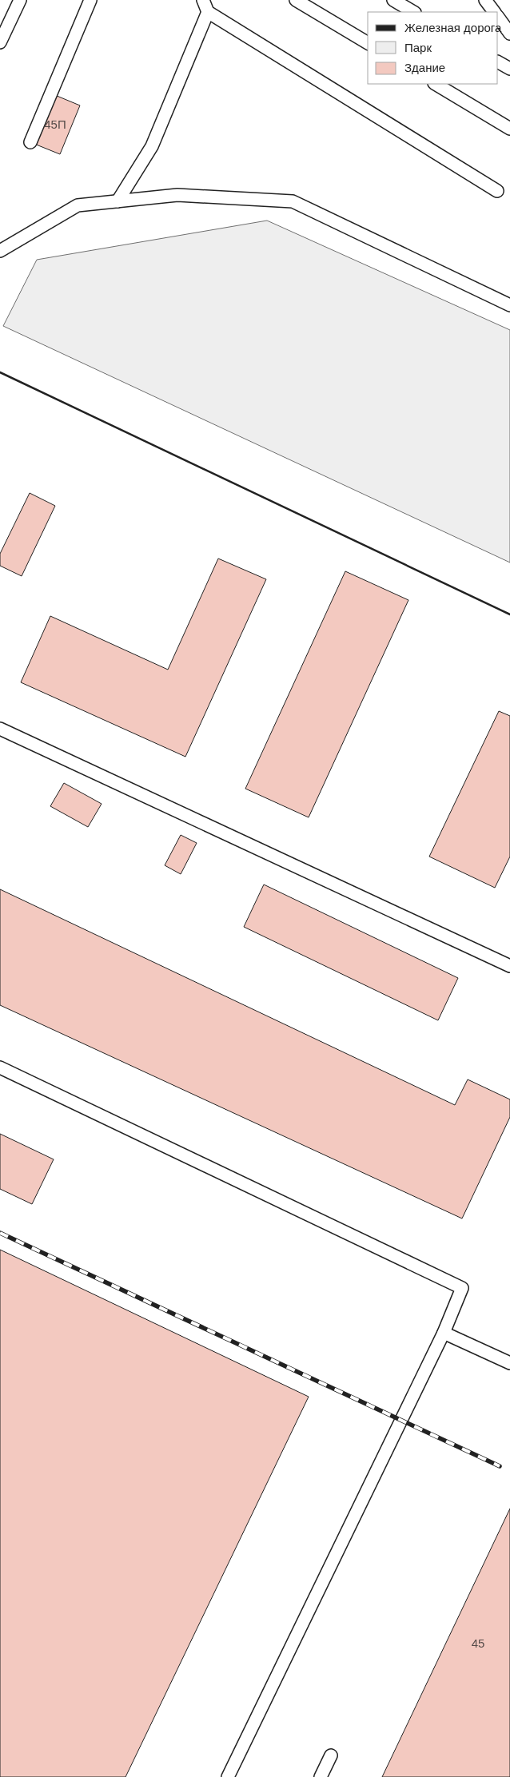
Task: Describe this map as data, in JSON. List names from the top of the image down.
{
  "house_numbers": ["45П", "45"],
  "legend": ["Железная дорога", "Парк", "Здание"]
}
